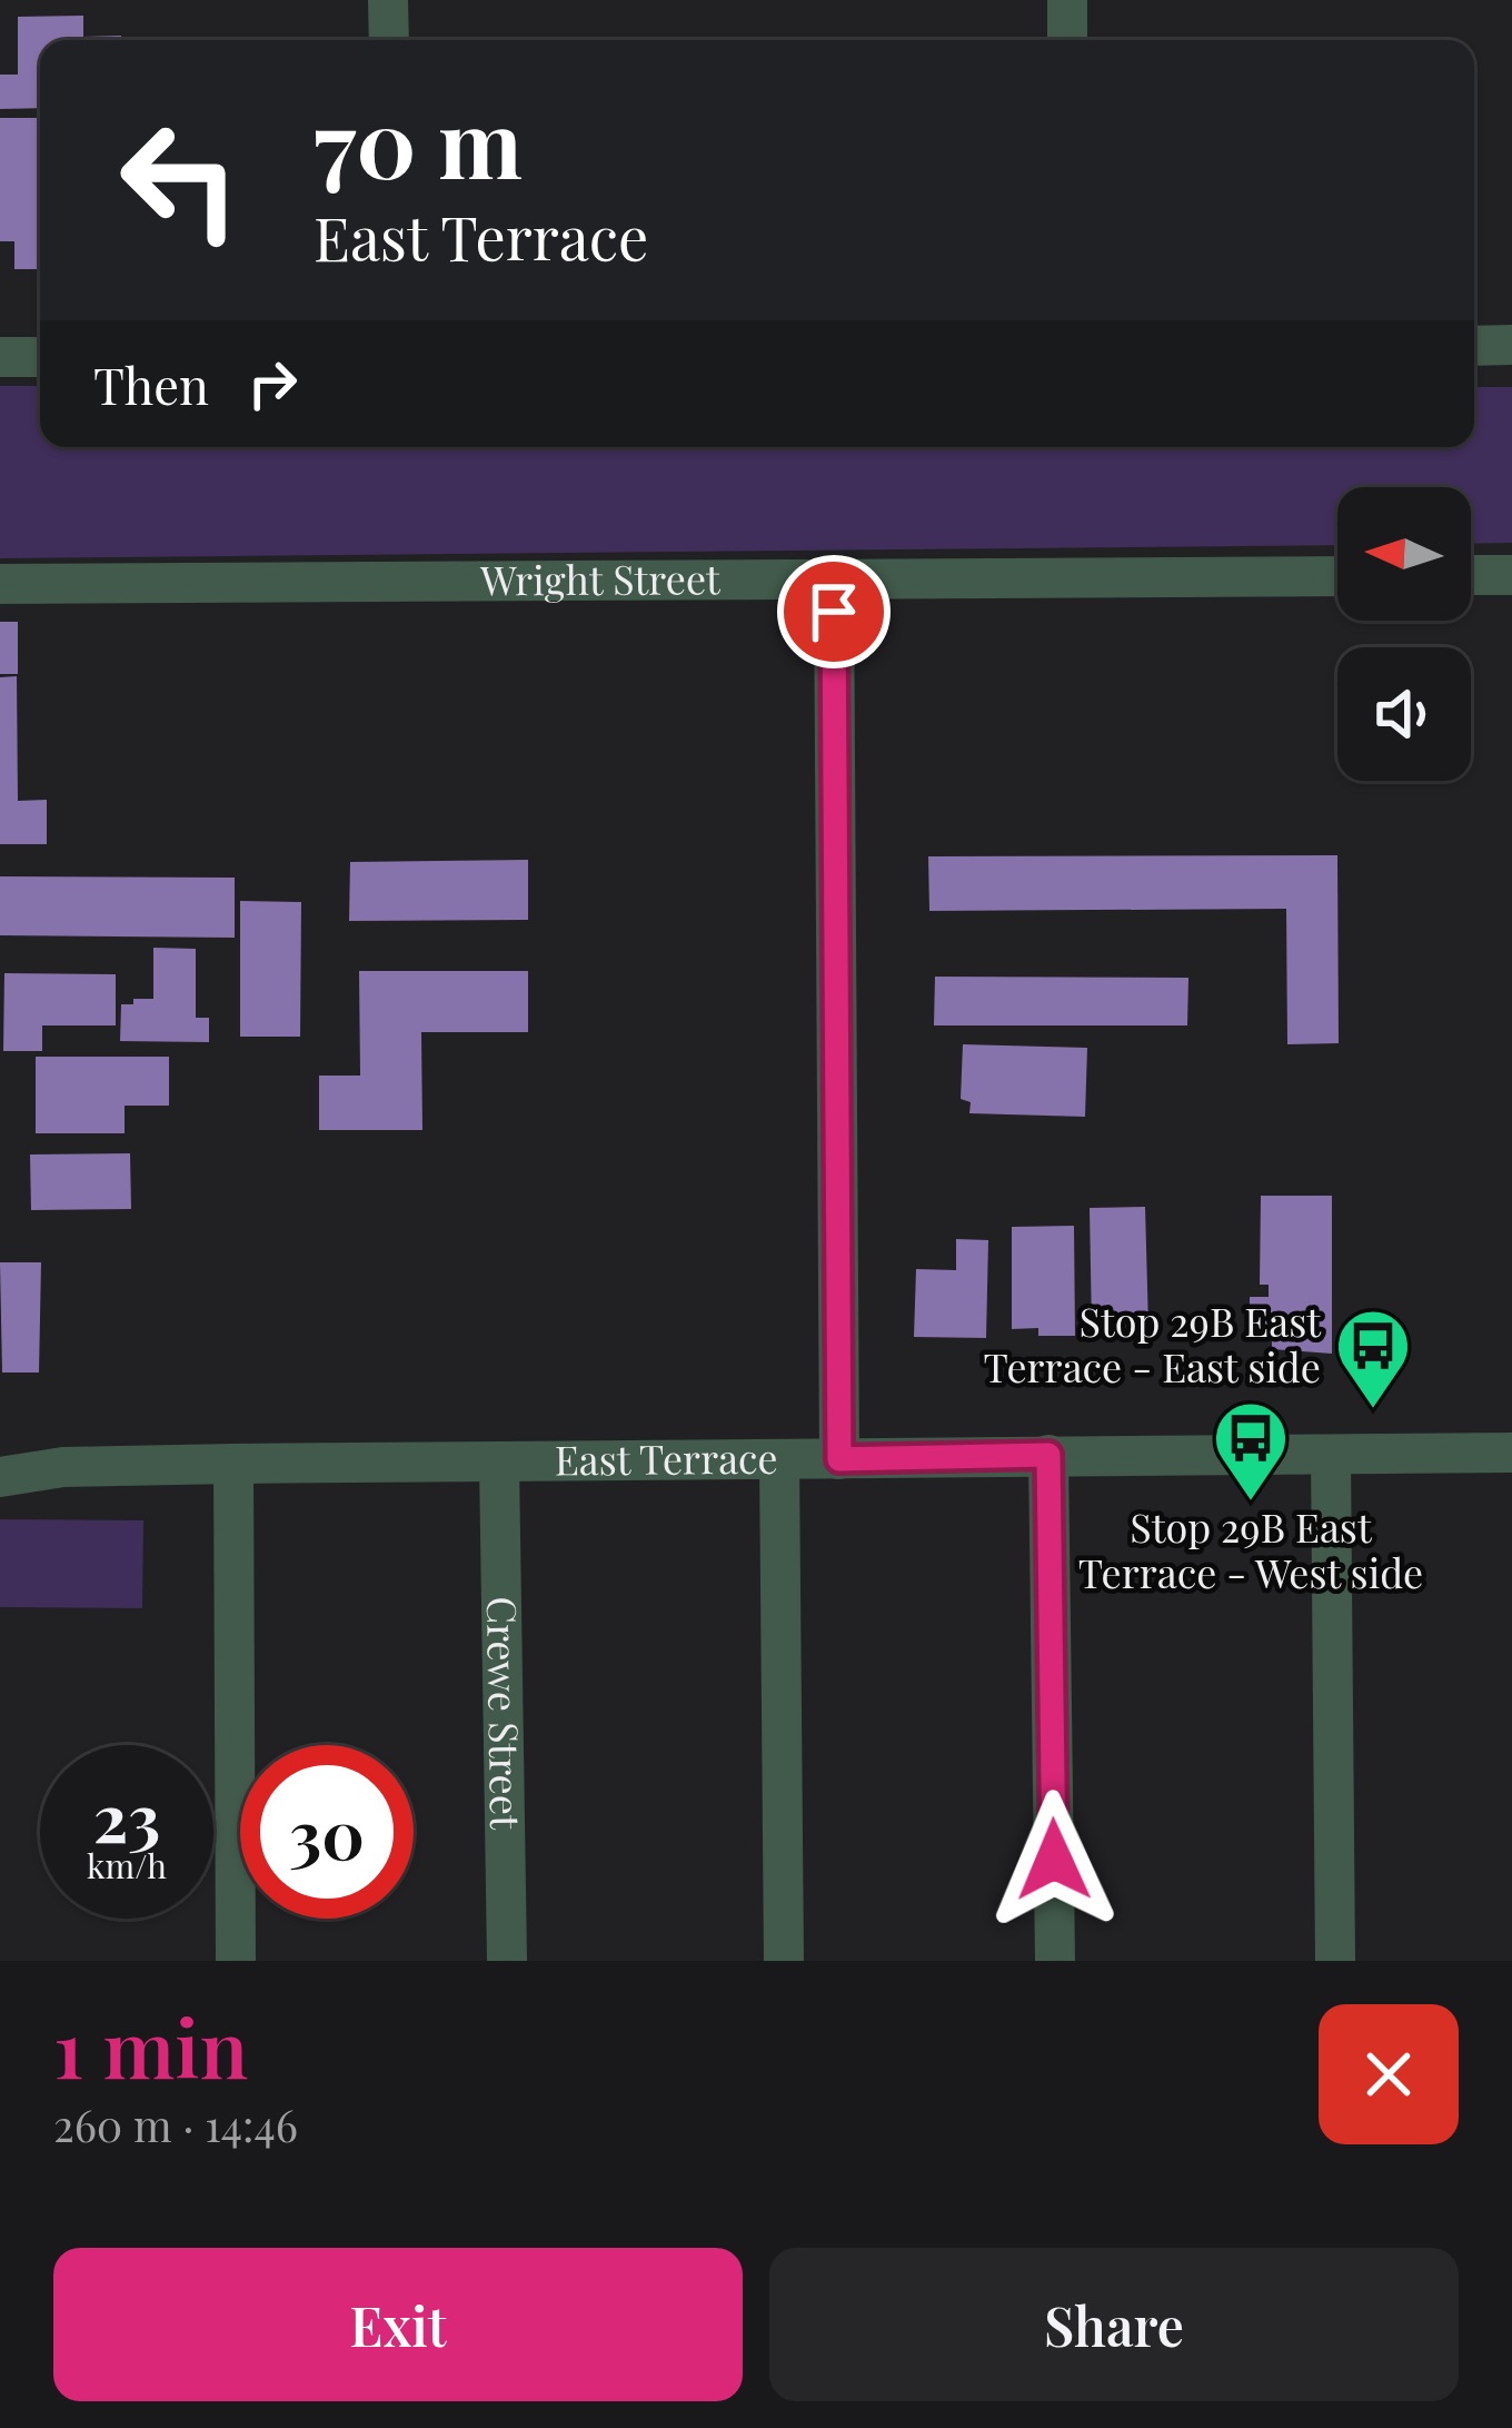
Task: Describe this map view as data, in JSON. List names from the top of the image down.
{
  "streets": {
    "street": ["Wright Street", "East Terrace", "Crewe Street"]
  },
  "crossings": [
    ["East Terrace", "Crewe Street"]
  ],
  "places": {
    "bus stop": ["Stop 29B East Terrace - East side", "Stop 29B East Terrace - West side"]
  },
  "north": "left",
  "page": {
    "turn": ["70 m", "East Terrace"],
    "then": "Then",
    "speed": "23 km/h",
    "limit": "30",
    "heading": ["1 min", "260 m · 14:46"],
    "buttons": ["Exit", "Share"]
  }
}
